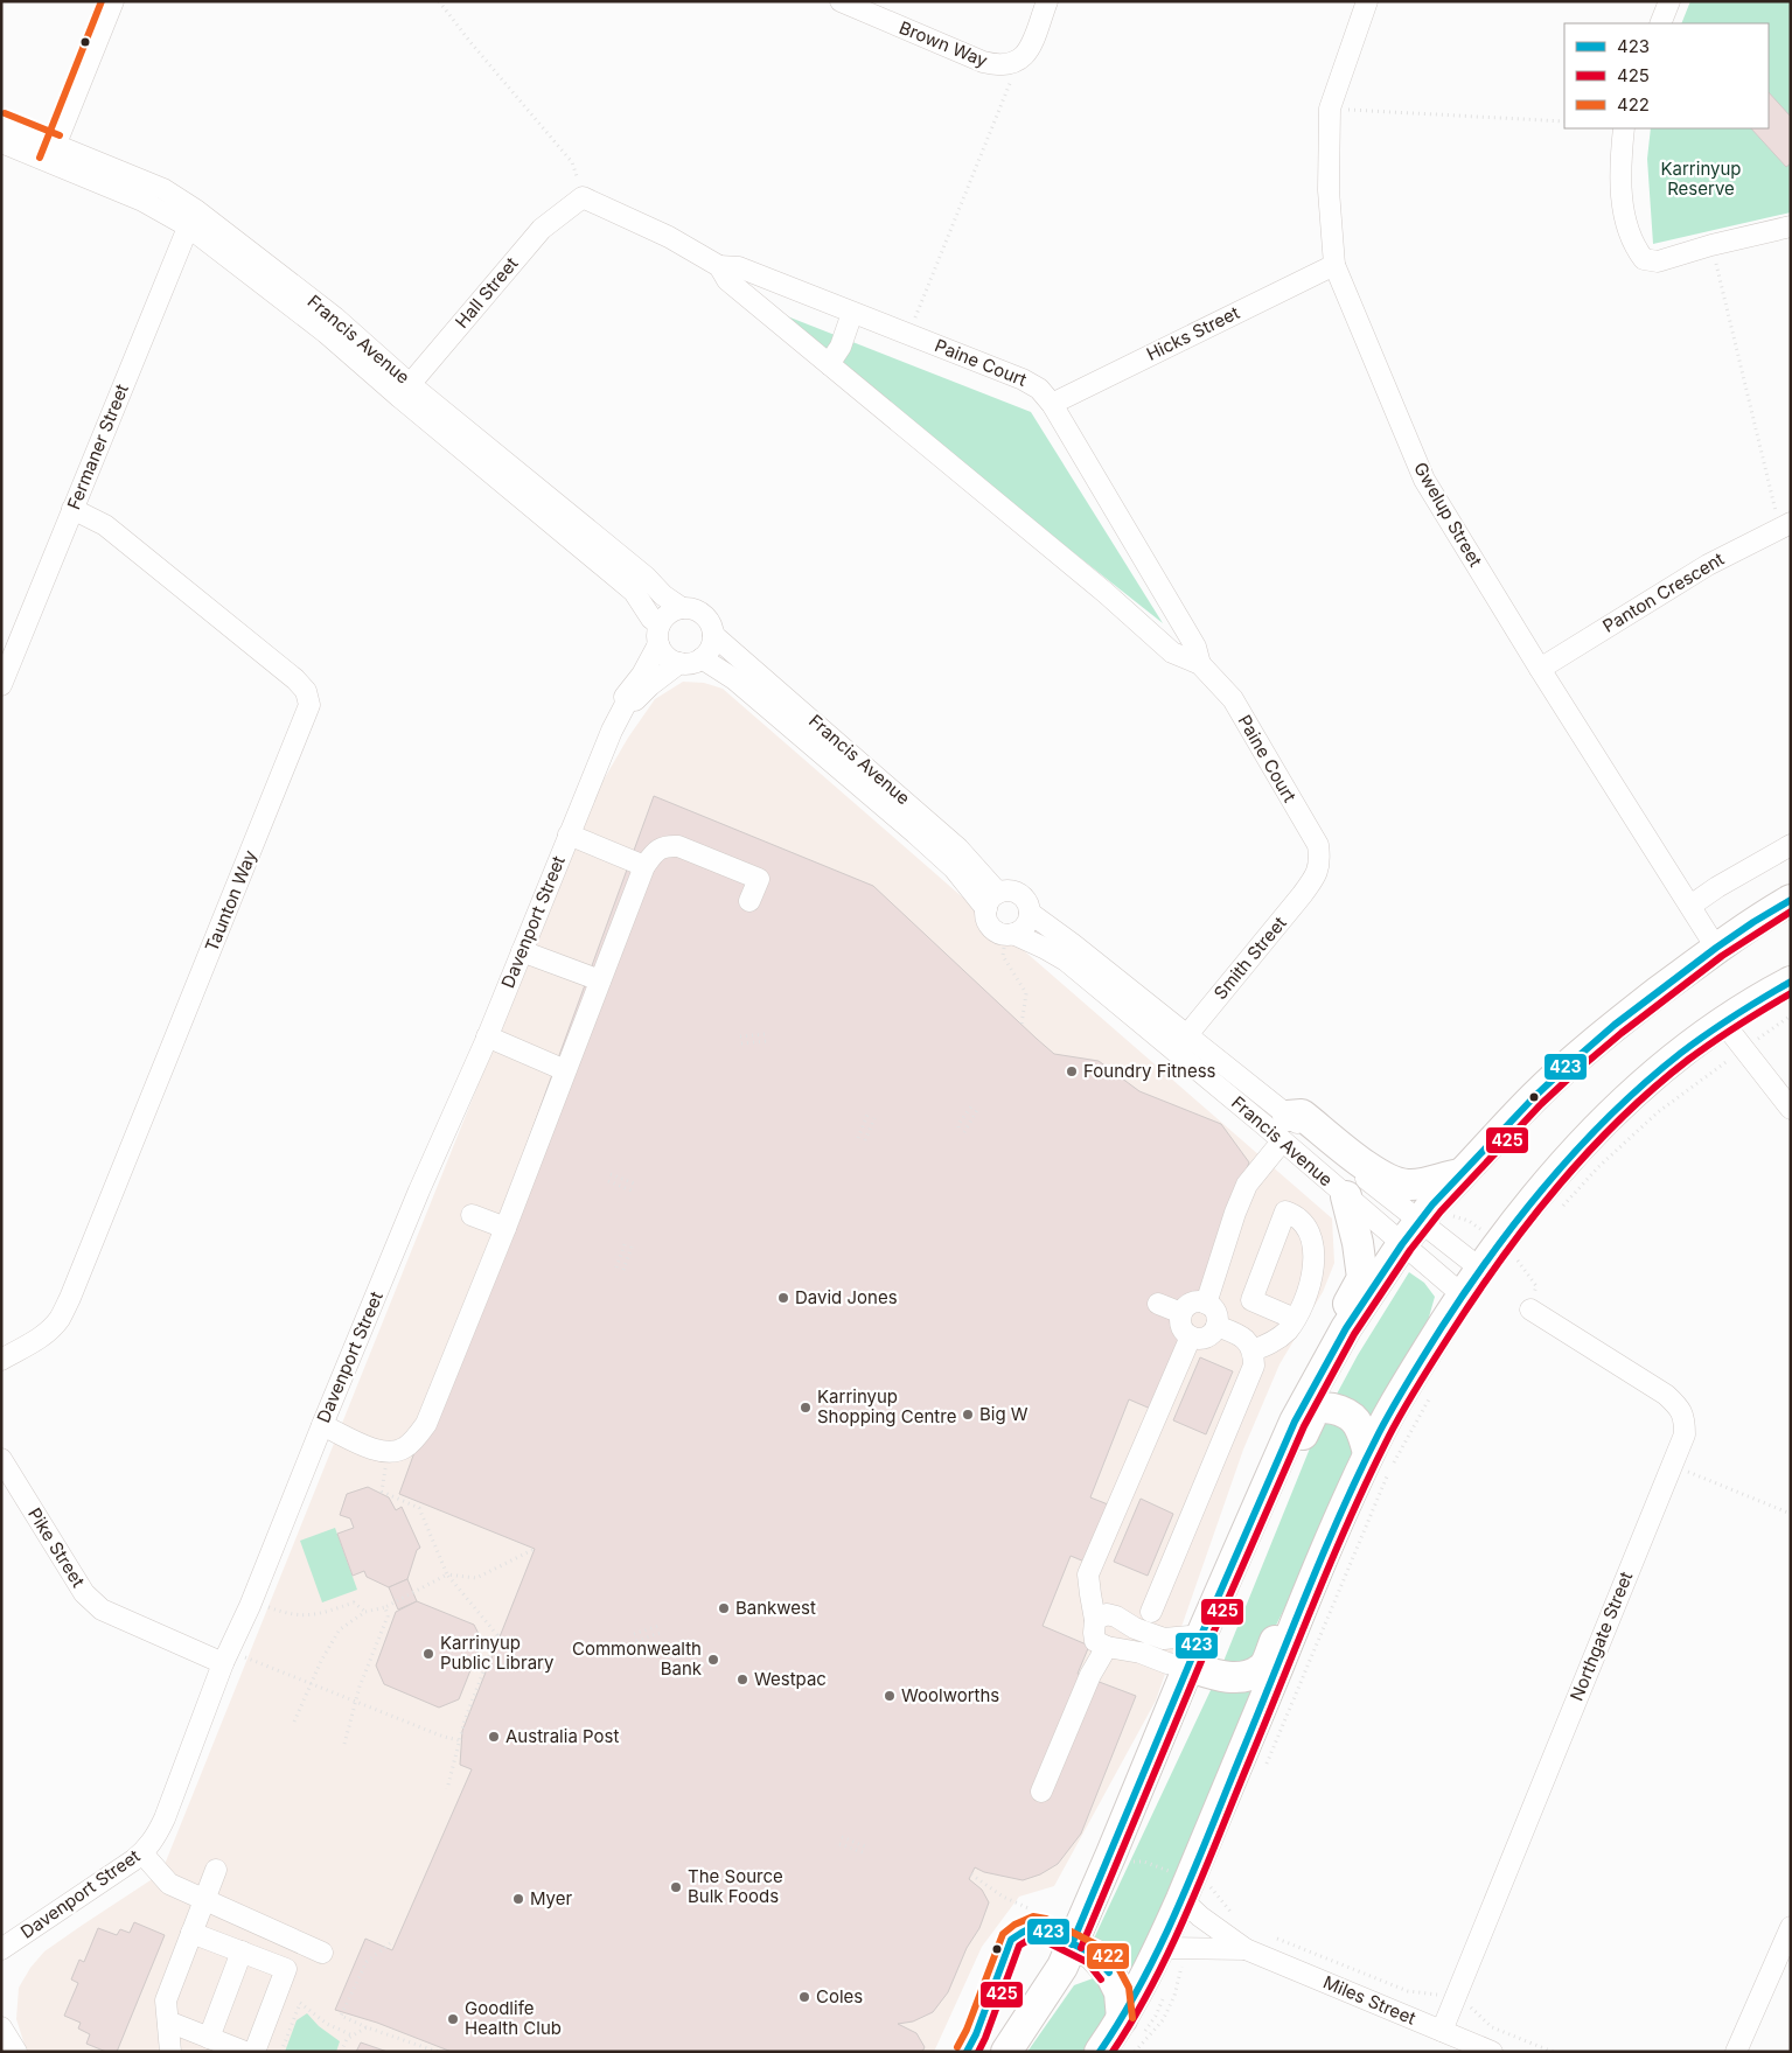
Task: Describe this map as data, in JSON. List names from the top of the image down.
{
  "streets": {
    "street": [
      "Brown Way",
      "Hall Street",
      "Hicks Street",
      "Francis Avenue",
      "Paine Court",
      "Fermaner Street",
      "Gwelup Street",
      "Panton Crescent",
      "Taunton Way",
      "Davenport Street",
      "Smith Street",
      "Pike Street",
      "Northgate Street",
      "Miles Street"
    ]
  },
  "crossings": [
    ["Hall Street", "Francis Avenue"],
    ["Hall Street", "Paine Court"],
    ["Hicks Street", "Paine Court"],
    ["Hicks Street", "Gwelup Street"],
    ["Francis Avenue", "Fermaner Street"],
    ["Francis Avenue", "Davenport Street"],
    ["Francis Avenue", "Smith Street"],
    ["Paine Court", "Smith Street"],
    ["Fermaner Street", "Taunton Way"],
    ["Gwelup Street", "Panton Crescent"],
    ["Davenport Street", "Pike Street"],
    ["Northgate Street", "Miles Street"]
  ],
  "parks": ["Karrinyup Reserve"],
  "places": [
    "Foundry Fitness",
    "David Jones",
    "Karrinyup Shopping Centre",
    "Big W",
    "Bankwest",
    "Karrinyup Public Library",
    "Commonwealth Bank",
    "Westpac",
    "Woolworths",
    "Australia Post",
    "The Source Bulk Foods",
    "Myer",
    "Coles",
    "Goodlife Health Club"
  ],
  "lines": ["transit line 422", "transit line 423", "transit line 425"],
  "legend": ["423", "425", "422"]
}
